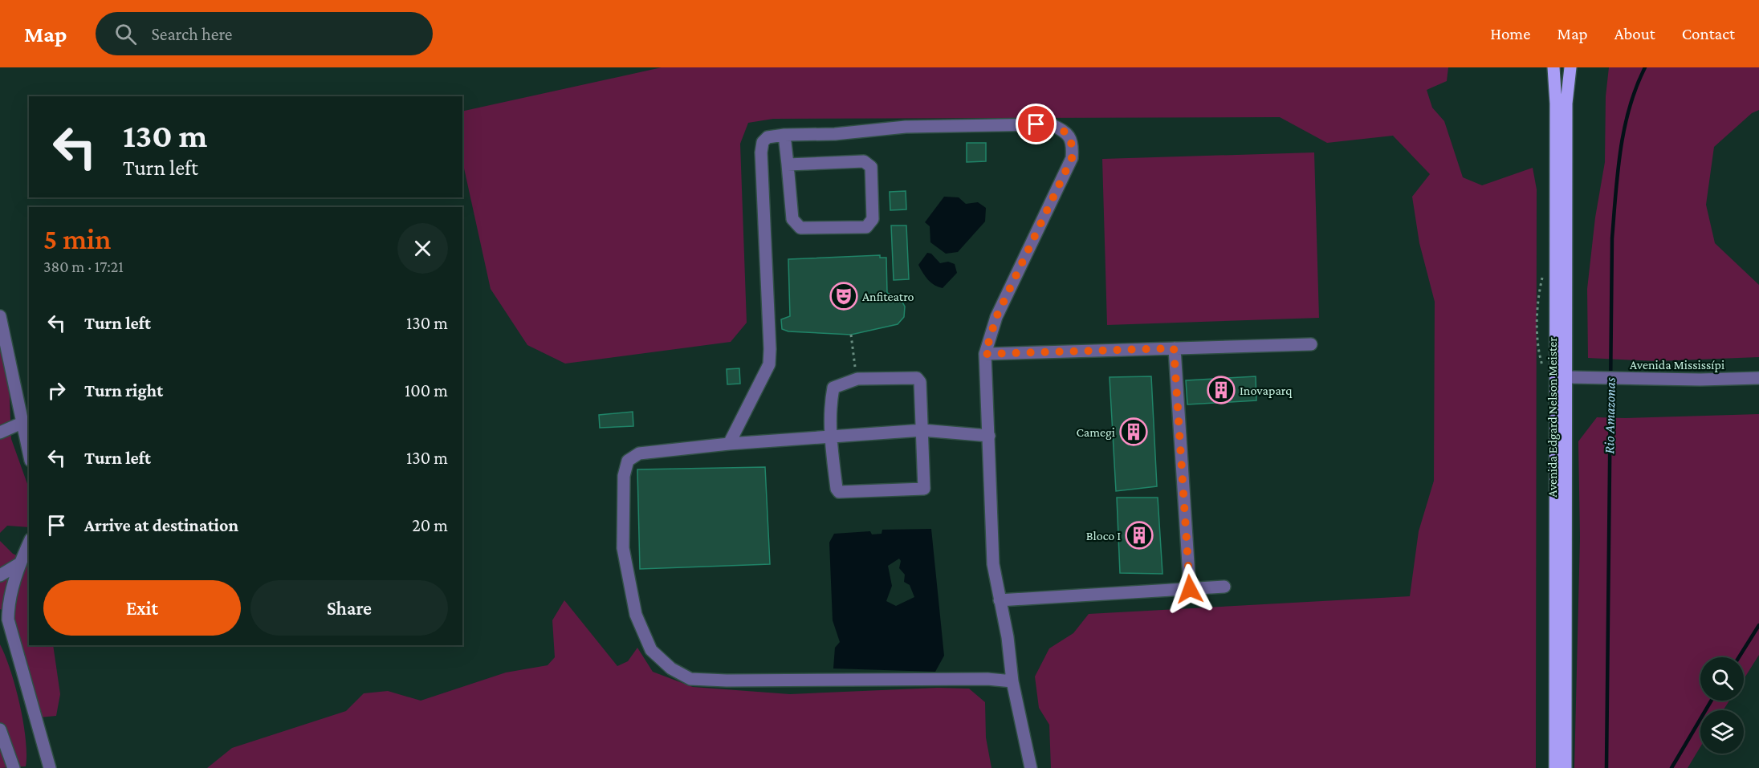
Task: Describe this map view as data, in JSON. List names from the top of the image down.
{
  "streets": {
    "main road": ["Avenida Edgard Nelson Meister"],
    "street": ["Avenida Mississípi"]
  },
  "crossings": [
    ["Avenida Mississípi", "Avenida Edgard Nelson Meister"]
  ],
  "water": ["Rio Amazonas"],
  "places": {
    "theatre": ["Anfiteatro"],
    "building": ["Inovaparq", "Camegi", "Bloco I"]
  },
  "page": {
    "header": "Map",
    "search": "Search here",
    "nav": [
      "Home",
      "Map",
      "About",
      "Contact"
    ],
    "turn": ["130 m", "Turn left"],
    "heading": ["5 min", "380 m · 17:21"],
    "list": [
      {
        "name": "Turn left",
        "value": "130 m"
      },
      {
        "name": "Turn right",
        "value": "100 m"
      },
      {
        "name": "Turn left",
        "value": "130 m"
      },
      {
        "name": "Arrive at destination",
        "value": "20 m"
      }
    ],
    "buttons": ["Exit", "Share"]
  }
}
